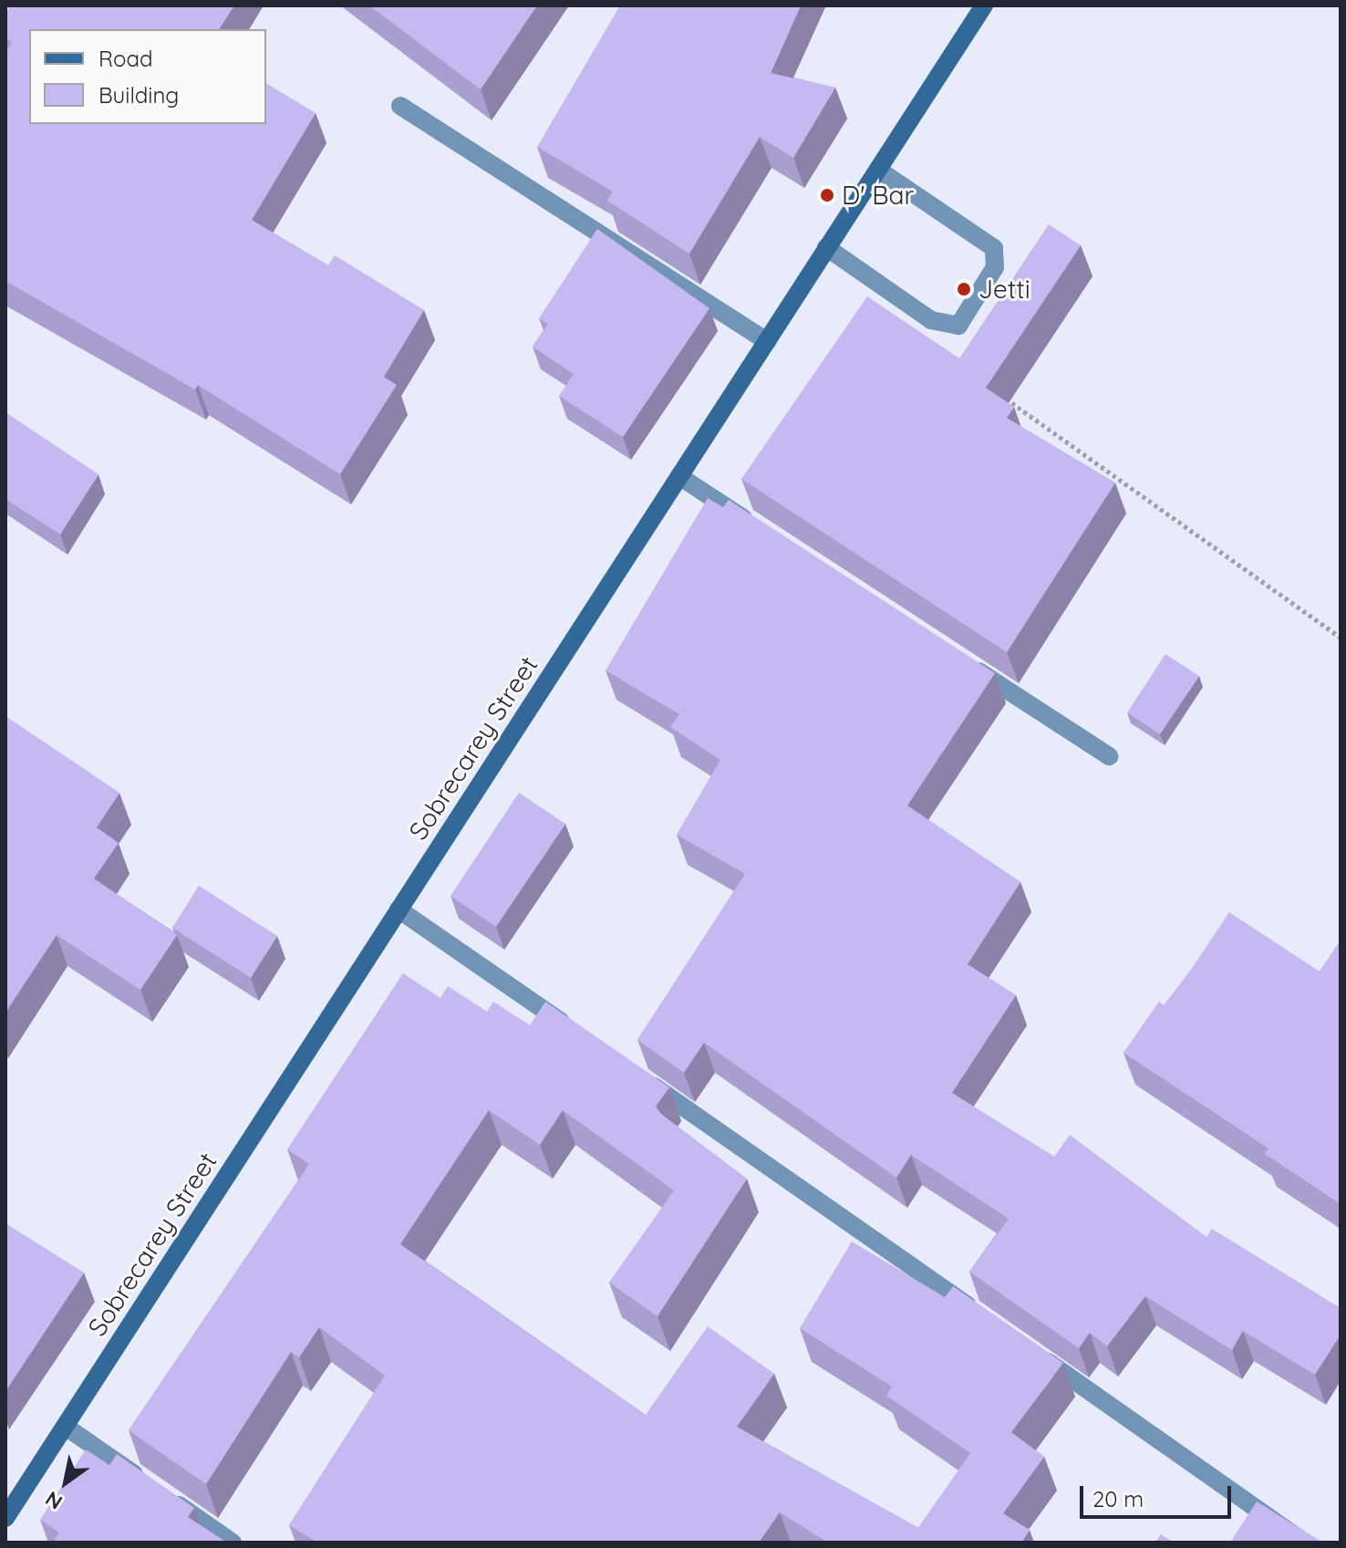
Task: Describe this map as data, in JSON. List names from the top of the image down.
{
  "streets": {
    "main road": ["Sobrecarey Street"]
  },
  "places": ["D' Bar", "Jetti"],
  "legend": ["Road", "Building"],
  "scale_bar": "20 m",
  "north": "bottom left"
}
